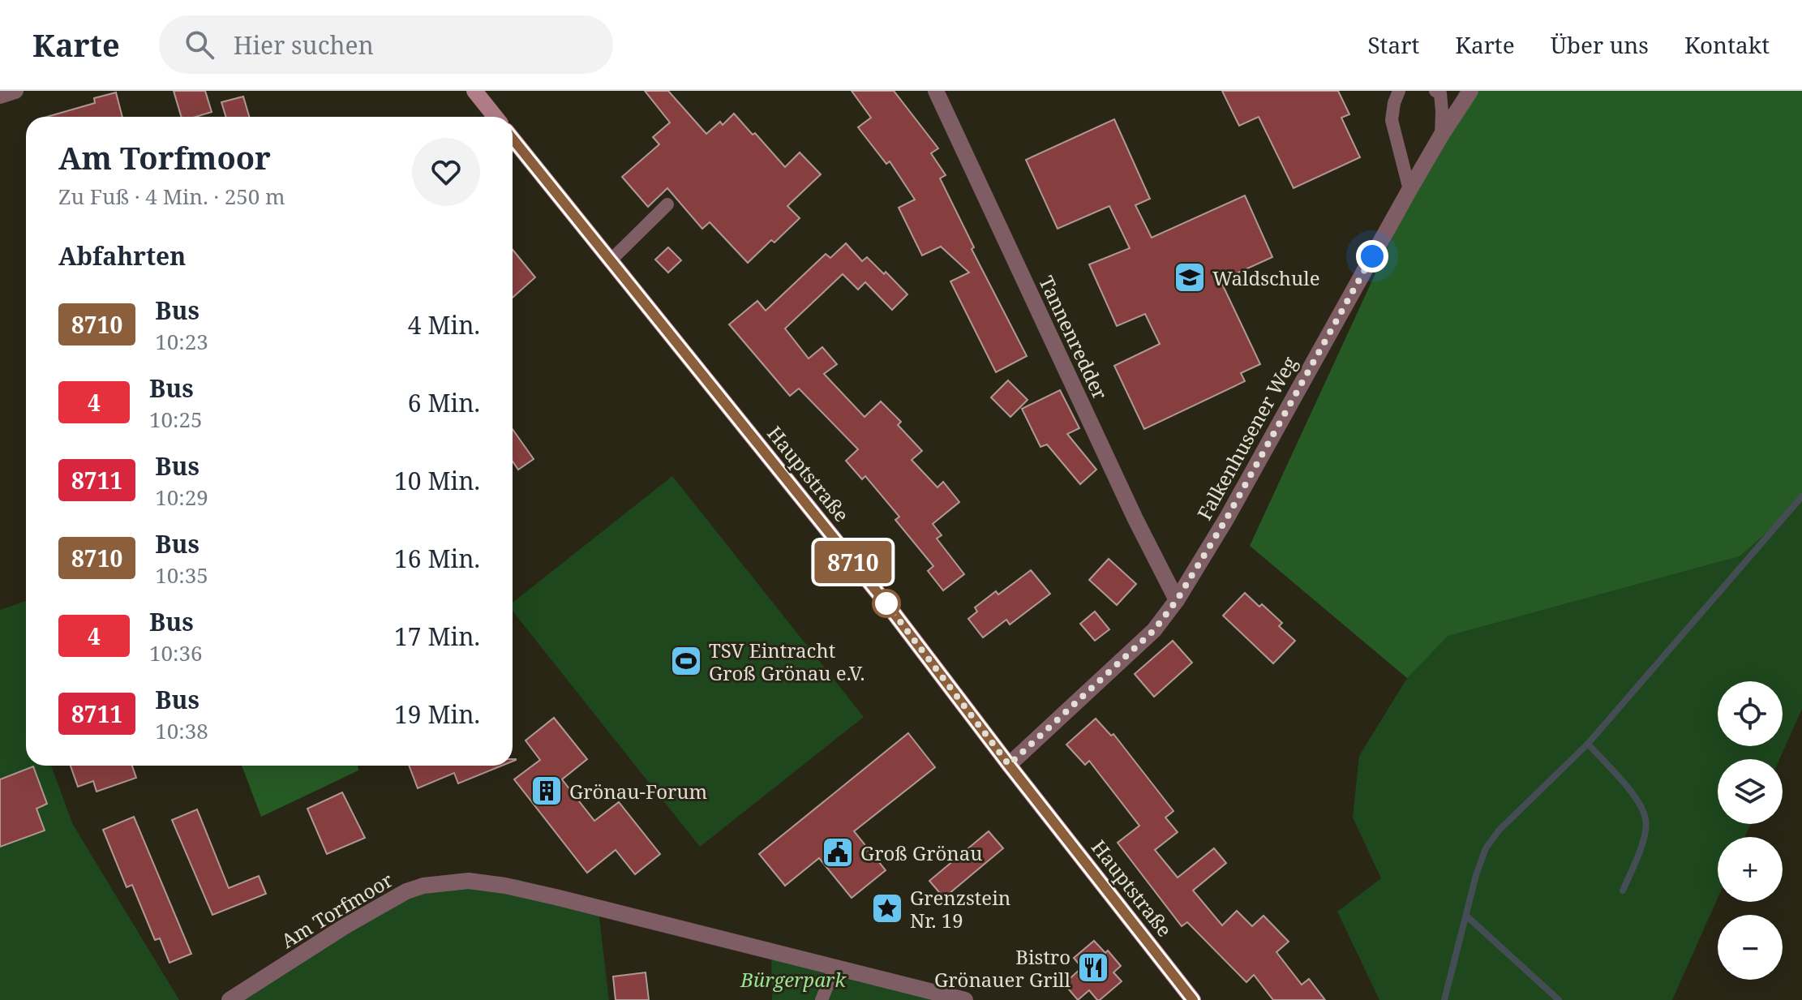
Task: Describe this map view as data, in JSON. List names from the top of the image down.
{
  "streets": {
    "main road": ["Hauptstraße"],
    "street": ["Tannenredder", "Falkenhusener Weg", "Am Torfmoor"]
  },
  "crossings": [
    ["Tannenredder", "Falkenhusener Weg"],
    ["Falkenhusener Weg", "Hauptstraße"]
  ],
  "parks": ["Bürgerpark"],
  "places": {
    "school or university": ["Waldschule"],
    "sports": ["TSV Eintracht Groß Grönau e.V."],
    "building": ["Grönau-Forum"],
    "public building": ["Groß Grönau"],
    "place": ["Grenzstein Nr. 19"],
    "restaurant": ["Bistro Grönauer Grill"]
  },
  "lines": ["bus line 8710"],
  "page": {
    "header": "Karte",
    "search": "Hier suchen",
    "nav": [
      "Start",
      "Karte",
      "Über uns",
      "Kontakt"
    ],
    "on_map": "8710",
    "heading": [
      ["Am Torfmoor", "Zu Fuß · 4 Min. · 250 m"],
      "Abfahrten"
    ],
    "list": [
      {
        "mark": "8710",
        "name": "Bus",
        "note": "10:23",
        "value": "4 Min."
      },
      {
        "mark": "4",
        "name": "Bus",
        "note": "10:25",
        "value": "6 Min."
      },
      {
        "mark": "8711",
        "name": "Bus",
        "note": "10:29",
        "value": "10 Min."
      },
      {
        "mark": "8710",
        "name": "Bus",
        "note": "10:35",
        "value": "16 Min."
      },
      {
        "mark": "4",
        "name": "Bus",
        "note": "10:36",
        "value": "17 Min."
      },
      {
        "mark": "8711",
        "name": "Bus",
        "note": "10:38",
        "value": "19 Min."
      }
    ],
    "map_buttons": ["+", "−"]
  }
}
